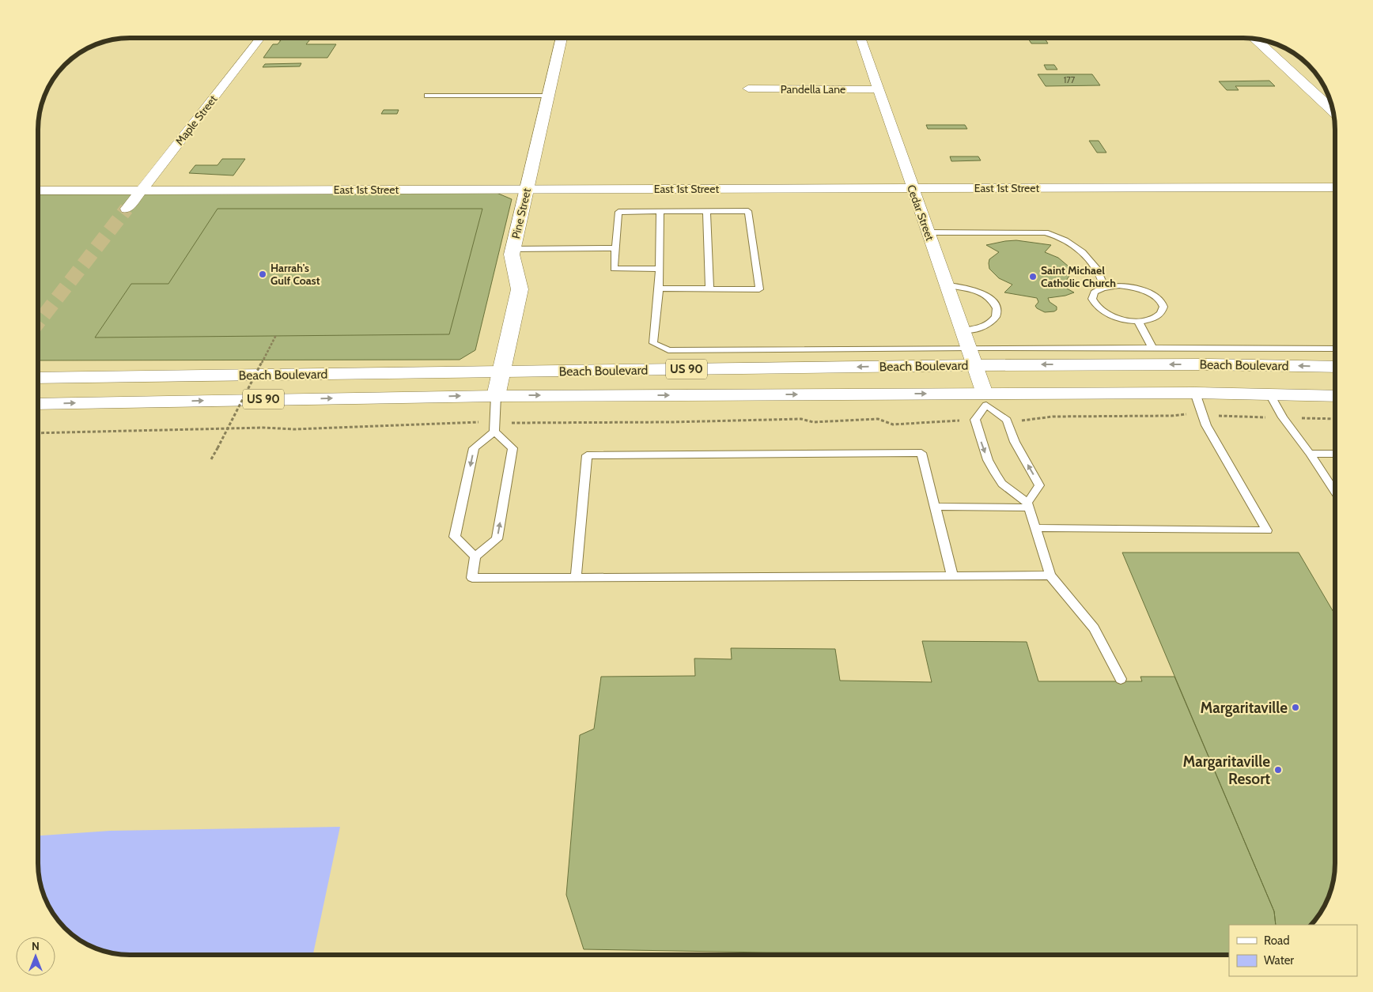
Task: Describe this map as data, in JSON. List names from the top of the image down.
{
  "streets": {
    "main road": ["Pine Street", "Beach Boulevard", "US 90"],
    "street": [
      "Pandella Lane",
      "Maple Street",
      "East 1st Street",
      "Cedar Street"
    ]
  },
  "crossings": [
    ["Pandella Lane", "Cedar Street"],
    ["Maple Street", "East 1st Street"],
    ["East 1st Street", "Cedar Street"],
    ["East 1st Street", "Pine Street"],
    ["Cedar Street", "Beach Boulevard"],
    ["Pine Street", "Beach Boulevard"]
  ],
  "places": [
    "Harrah's Gulf Coast",
    "Saint Michael Catholic Church",
    "Margaritaville",
    "Margaritaville Resort"
  ],
  "house_numbers": ["177"],
  "legend": ["Road", "Water"],
  "north": "top"
}
